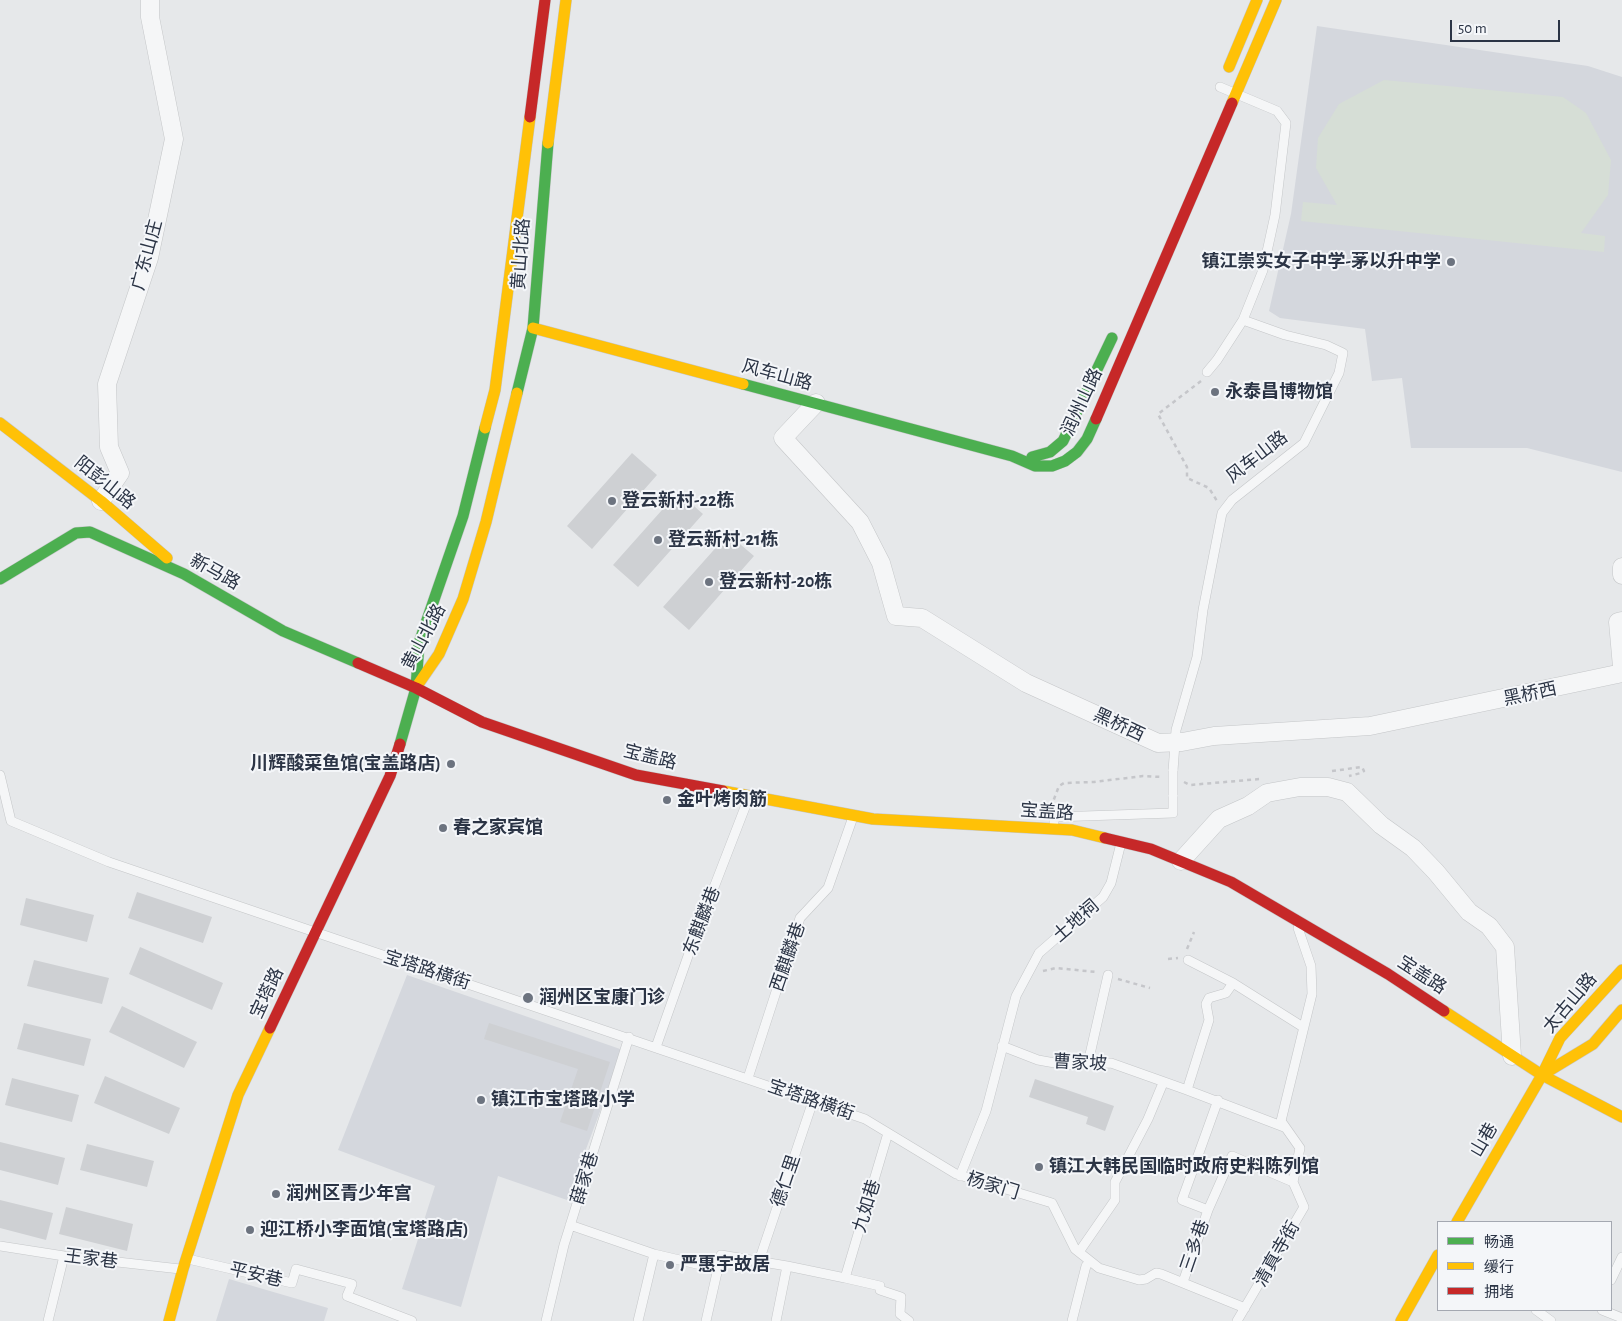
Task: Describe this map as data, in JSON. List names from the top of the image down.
{
  "streets": {
    "street": [
      "黄山北路",
      "广东山庄",
      "风车山路",
      "润州山路",
      "阳彭山路",
      "新马路",
      "黑桥西",
      "宝盖路",
      "宝塔路",
      "太古山路",
      "山巷"
    ],
    "lane": [
      "东麒麟巷",
      "土地祠",
      "西麒麟巷",
      "宝塔路横街",
      "曹家坡",
      "薛家巷",
      "德仁里",
      "杨家门",
      "九如巷",
      "三多巷",
      "清真寺街",
      "王家巷",
      "平安巷"
    ]
  },
  "crossings": [
    ["黄山北路", "风车山路"],
    ["黄山北路", "新马路"],
    ["黄山北路", "宝盖路"],
    ["黄山北路", "宝塔路"],
    ["广东山庄", "阳彭山路"],
    ["风车山路", "润州山路"],
    ["风车山路", "黑桥西"],
    ["阳彭山路", "新马路"],
    ["新马路", "宝盖路"],
    ["新马路", "宝塔路"],
    ["宝盖路", "东麒麟巷"],
    ["宝盖路", "土地祠"],
    ["宝盖路", "西麒麟巷"],
    ["宝盖路", "宝塔路"],
    ["宝盖路", "太古山路"],
    ["宝盖路", "山巷"],
    ["东麒麟巷", "宝塔路横街"],
    ["土地祠", "曹家坡"],
    ["土地祠", "杨家门"],
    ["西麒麟巷", "宝塔路横街"],
    ["宝塔路横街", "宝塔路"],
    ["宝塔路横街", "薛家巷"],
    ["宝塔路横街", "德仁里"],
    ["宝塔路横街", "杨家门"],
    ["宝塔路横街", "九如巷"],
    ["宝塔路", "王家巷"],
    ["宝塔路", "平安巷"],
    ["太古山路", "山巷"],
    ["曹家坡", "三多巷"],
    ["杨家门", "九如巷"],
    ["杨家门", "三多巷"],
    ["杨家门", "清真寺街"],
    ["三多巷", "清真寺街"],
    ["王家巷", "平安巷"]
  ],
  "places": [
    "镇江崇实女子中学-茅以升中学",
    "永泰昌博物馆",
    "登云新村-22栋",
    "登云新村-21栋",
    "登云新村-20栋",
    "川辉酸菜鱼馆(宝盖路店)",
    "金叶烤肉筋",
    "春之家宾馆",
    "润州区宝康门诊",
    "镇江市宝塔路小学",
    "镇江大韩民国临时政府史料陈列馆",
    "润州区青少年宫",
    "迎江桥小李面馆(宝塔路店)",
    "严惠宇故居"
  ],
  "legend": ["畅通", "缓行", "拥堵"],
  "scale_bar": "50 m"
}
